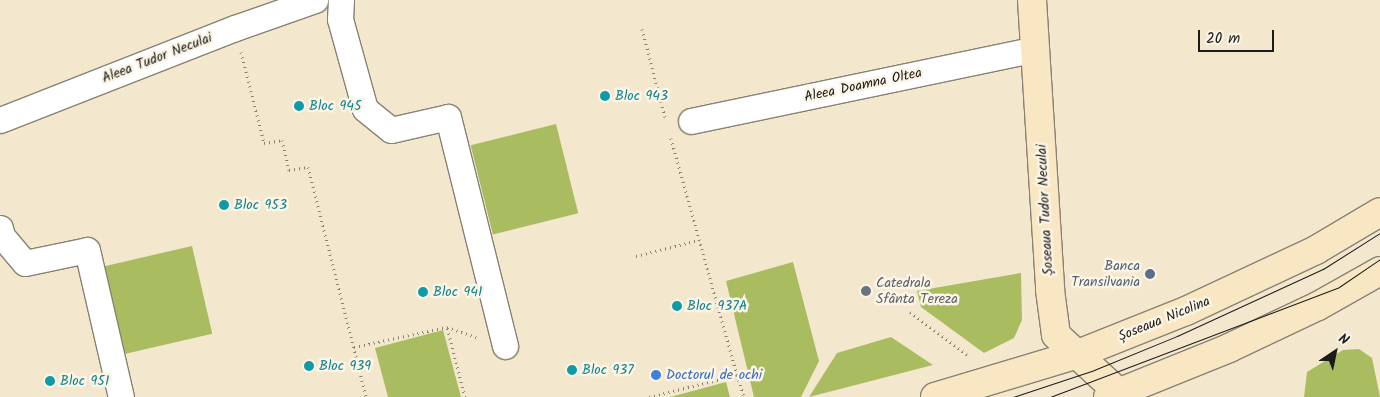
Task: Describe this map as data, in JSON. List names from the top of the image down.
{
  "streets": {
    "main road": ["Șoseaua Tudor Neculai", "Șoseaua Nicolina"],
    "street": ["Aleea Tudor Neculai", "Aleea Doamna Oltea"]
  },
  "crossings": [
    ["Aleea Doamna Oltea", "Șoseaua Tudor Neculai"],
    ["Șoseaua Tudor Neculai", "Șoseaua Nicolina"]
  ],
  "places": [
    "Bloc 943",
    "Bloc 945",
    "Bloc 953",
    "Banca Transilvania",
    "Catedrala Sfânta Tereza",
    "Bloc 941",
    "Bloc 937A",
    "Bloc 939",
    "Bloc 937",
    "Doctorul de ochi",
    "Bloc 951"
  ],
  "scale_bar": "20 m",
  "north": "top right"
}
